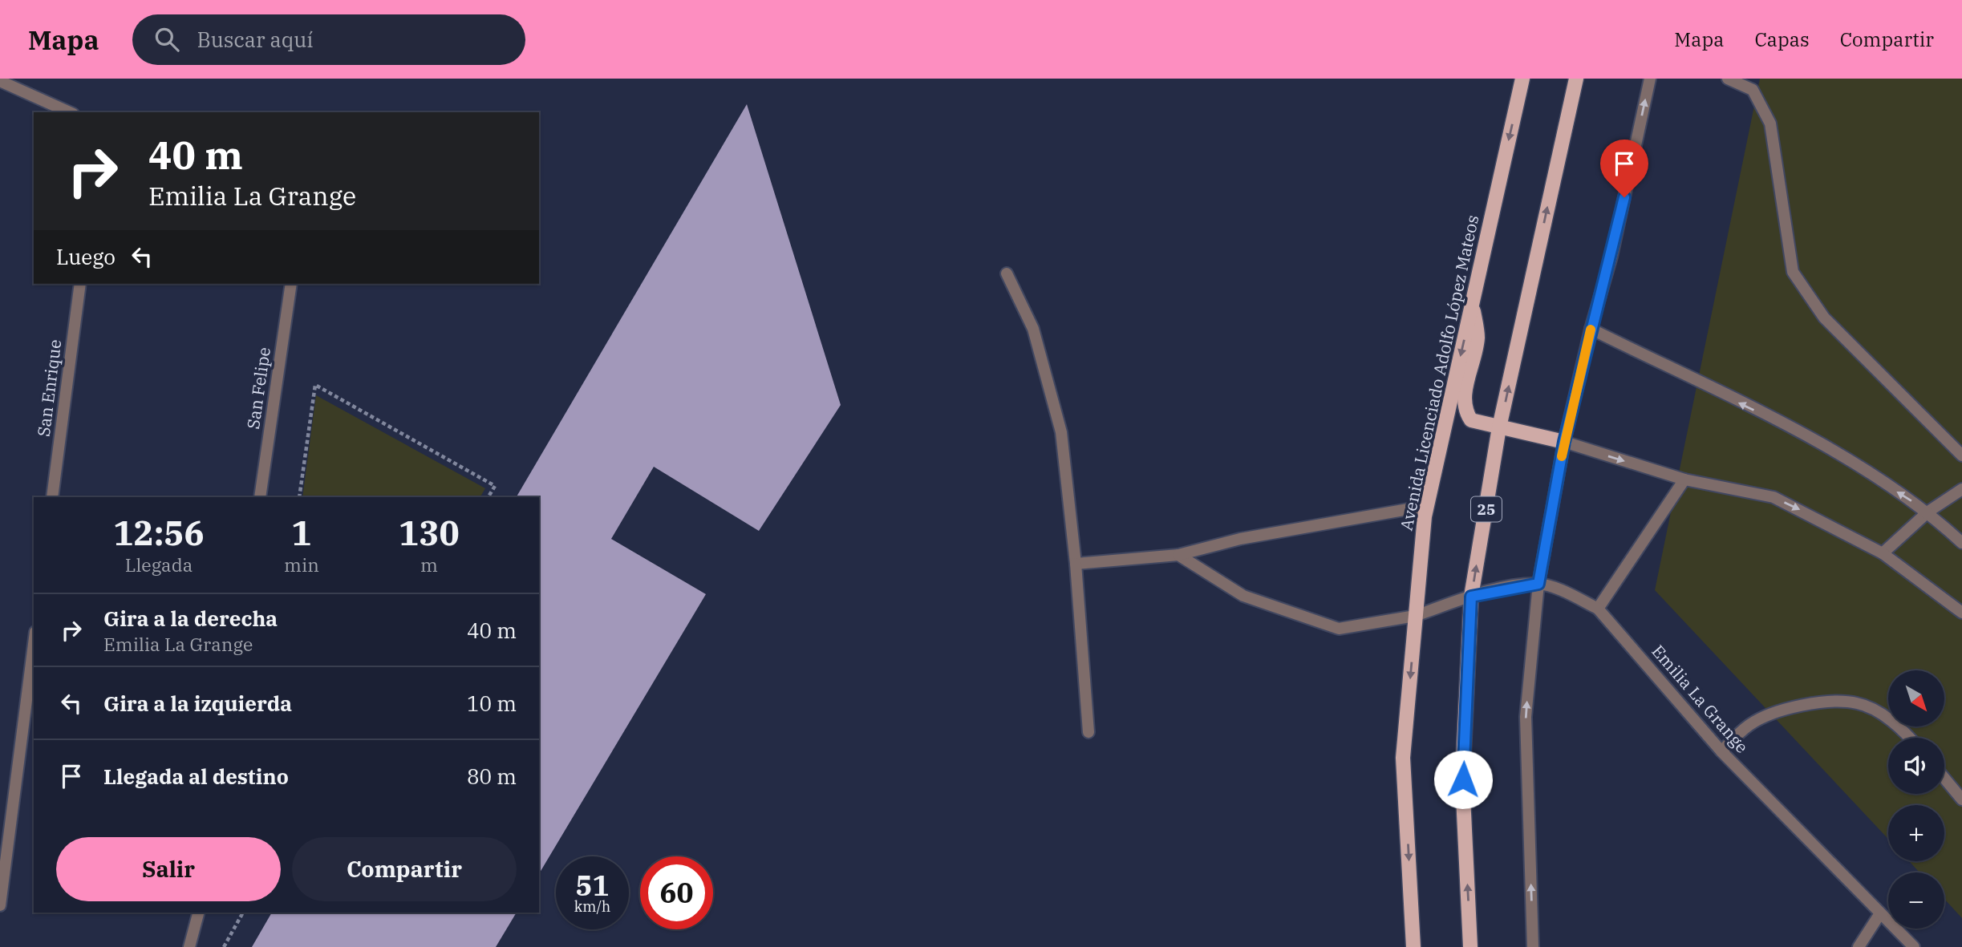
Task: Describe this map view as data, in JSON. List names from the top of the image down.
{
  "streets": {
    "main road": ["Avenida Licenciado Adolfo López Mateos", "25"],
    "street": ["San Enrique", "San Felipe", "Emilia La Grange"]
  },
  "crossings": [
    ["Avenida Licenciado Adolfo López Mateos", "Emilia La Grange"],
    ["25", "Emilia La Grange"]
  ],
  "north": "bottom right",
  "page": {
    "header": "Mapa",
    "search": "Buscar aquí",
    "nav": ["Mapa", "Capas", "Compartir"],
    "turn": ["40 m", "Emilia La Grange"],
    "then": "Luego",
    "eta": [
      "12:56",
      "Llegada",
      "1",
      "min",
      "130",
      "m"
    ],
    "list": [
      {
        "name": "Gira a la derecha",
        "note": "Emilia La Grange",
        "value": "40 m"
      },
      {
        "name": "Gira a la izquierda",
        "value": "10 m"
      },
      {
        "name": "Llegada al destino",
        "value": "80 m"
      }
    ],
    "map_buttons": ["+", "−"],
    "buttons": ["Salir", "Compartir"],
    "speed": "51 km/h",
    "limit": "60"
  }
}
